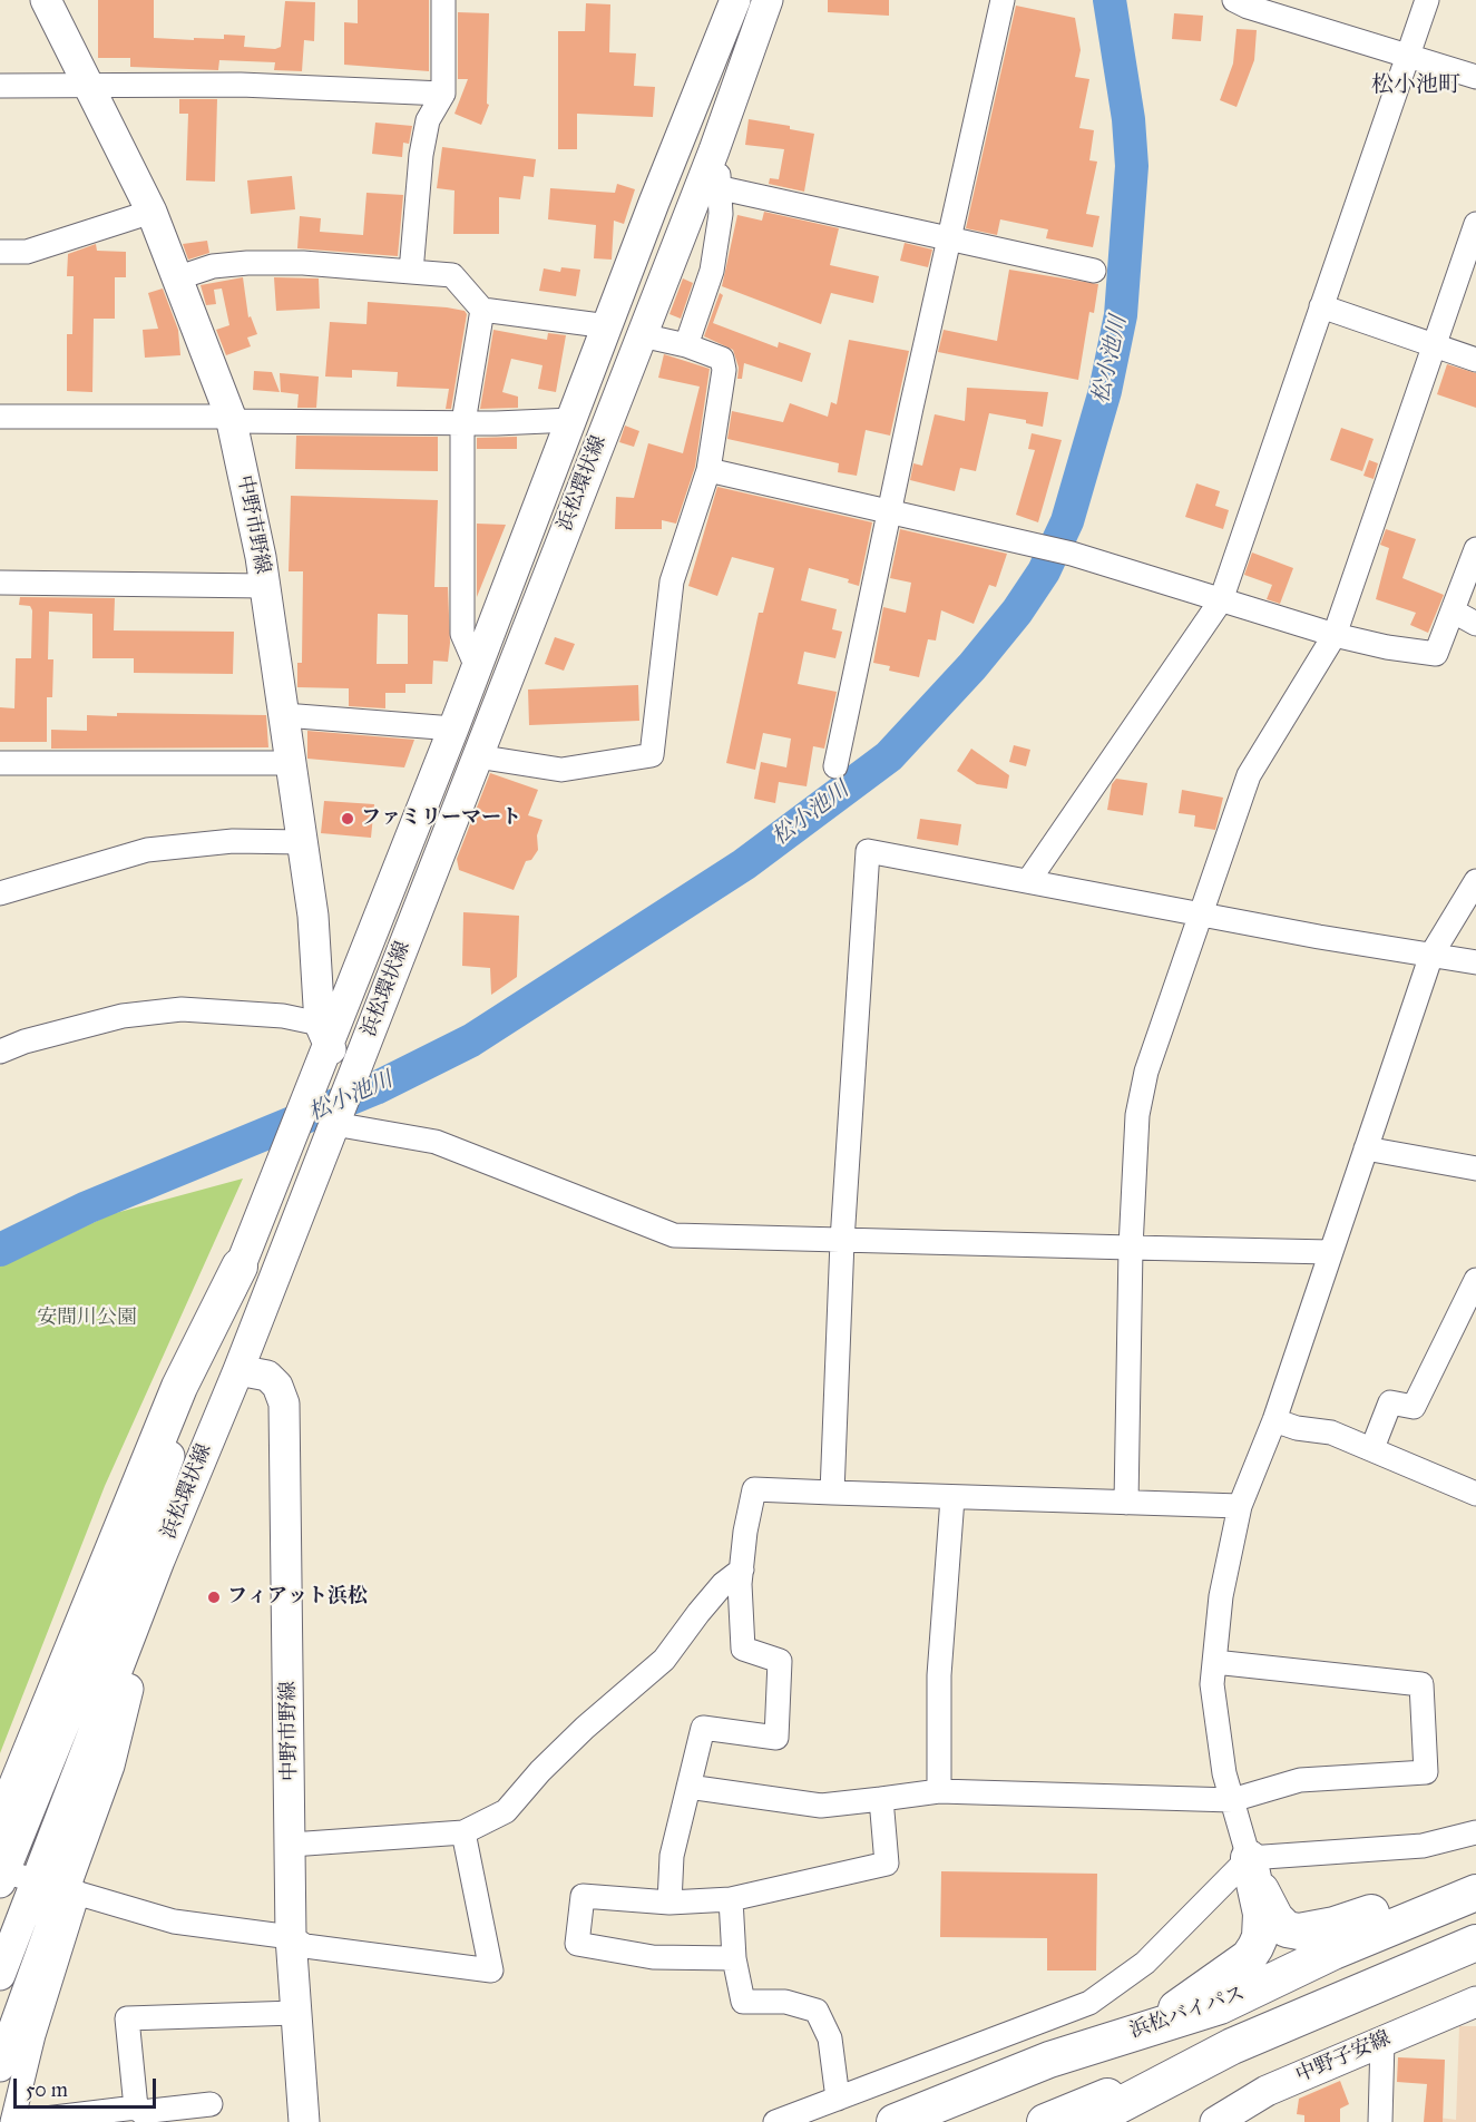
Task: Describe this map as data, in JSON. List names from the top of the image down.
{
  "streets": {
    "highway": ["浜松バイパス"],
    "main road": ["浜松環状線", "中野市野線", "中野子安線"]
  },
  "crossings": [
    ["浜松環状線", "中野市野線"]
  ],
  "districts": ["松小池町"],
  "water": ["松小池川"],
  "parks": ["安間川公園"],
  "places": ["ファミリーマート", "フィアット浜松"],
  "scale_bar": "50 m"
}
